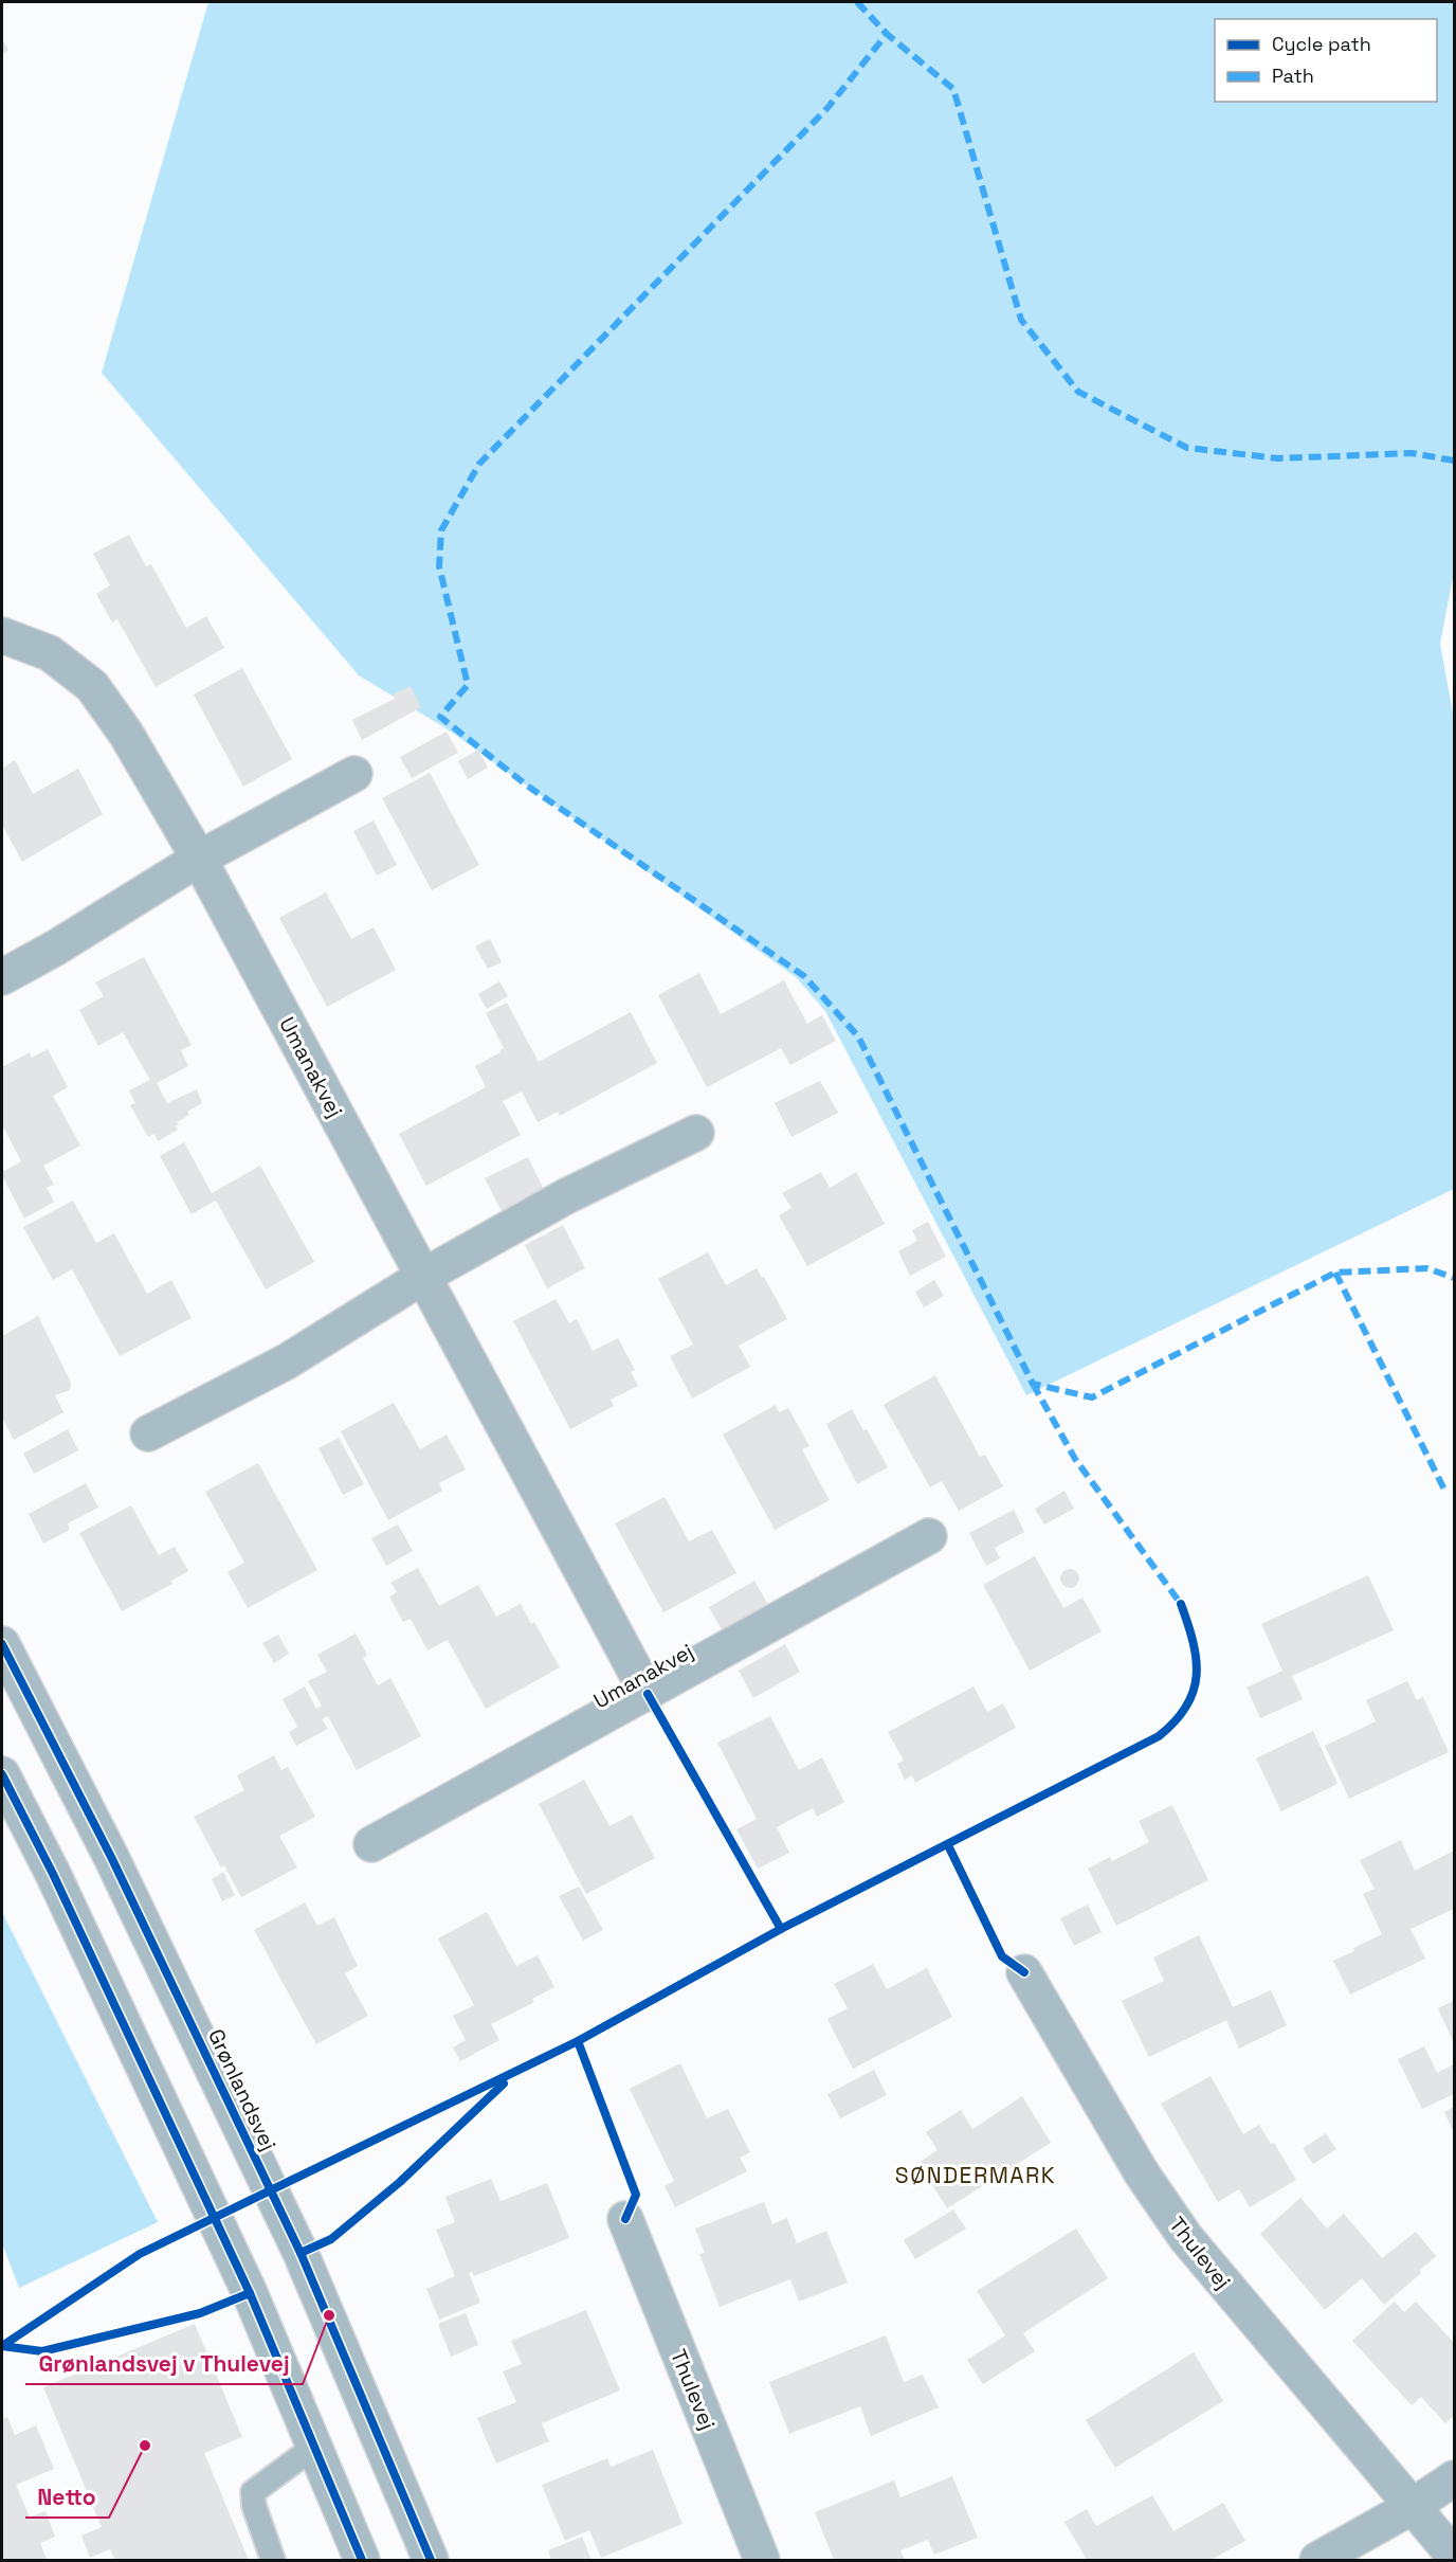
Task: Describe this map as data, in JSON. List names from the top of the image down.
{
  "streets": {
    "street": ["Umanakvej", "Grønlandsvej", "Thulevej"]
  },
  "districts": ["SØNDERMARK"],
  "places": ["Grønlandsvej v Thulevej", "Netto"],
  "legend": ["Cycle path", "Path"]
}
